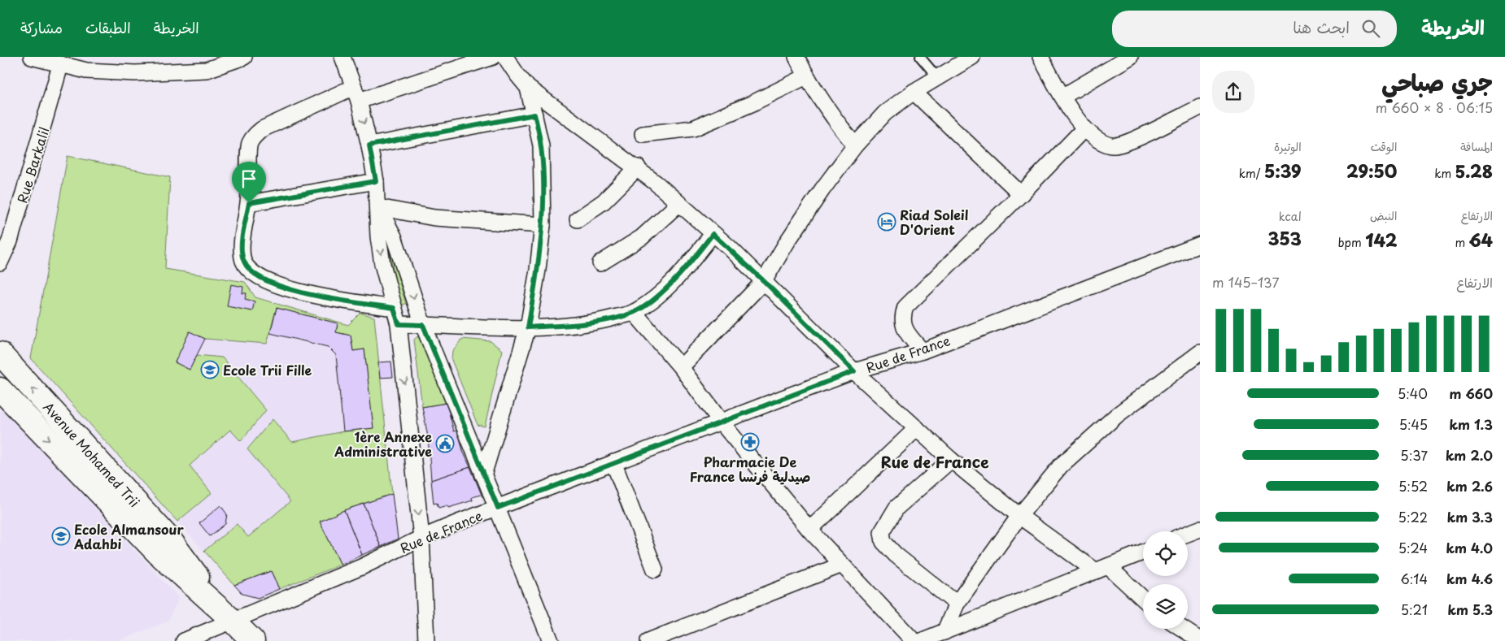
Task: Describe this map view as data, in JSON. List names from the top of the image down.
{
  "streets": {
    "street": ["Rue Barkalil", "Rue de France", "Avenue Mohamed Trii"]
  },
  "crossings": [
    ["Rue de France", "Avenue Mohamed Trii"]
  ],
  "districts": ["Rue de France"],
  "places": {
    "hotel": ["Riad Soleil D'Orient"],
    "school or university": ["Ecole Trii Fille", "Ecole Almansour Adahbi"],
    "pharmacy": ["Pharmacie De France صيدلية فرنسا"],
    "public building": ["1ère Annexe Administrative"]
  },
  "page": {
    "header": "الخريطة",
    "search": "ابحث هنا",
    "nav": ["الخريطة", "الطبقات", "مشاركة"],
    "heading": ["جري صباحي", "06:15 · 8 × 660 m"],
    "stats": [
      ["المسافة", "5.28 km"],
      ["الوقت", "29:50"],
      ["الوتيرة", "5:39 /km"],
      ["الارتفاع", "64 m"],
      ["النبض", "142 bpm"],
      ["kcal", "353"]
    ],
    "chart": ["الارتفاع", "137–145 m"],
    "list": [
      {
        "name": "660 m",
        "note": "5:40"
      },
      {
        "name": "1.3 km",
        "note": "5:45"
      },
      {
        "name": "2.0 km",
        "note": "5:37"
      },
      {
        "name": "2.6 km",
        "note": "5:52"
      },
      {
        "name": "3.3 km",
        "note": "5:22"
      },
      {
        "name": "4.0 km",
        "note": "5:24"
      },
      {
        "name": "4.6 km",
        "note": "6:14"
      },
      {
        "name": "5.3 km",
        "note": "5:21"
      }
    ]
  }
}
